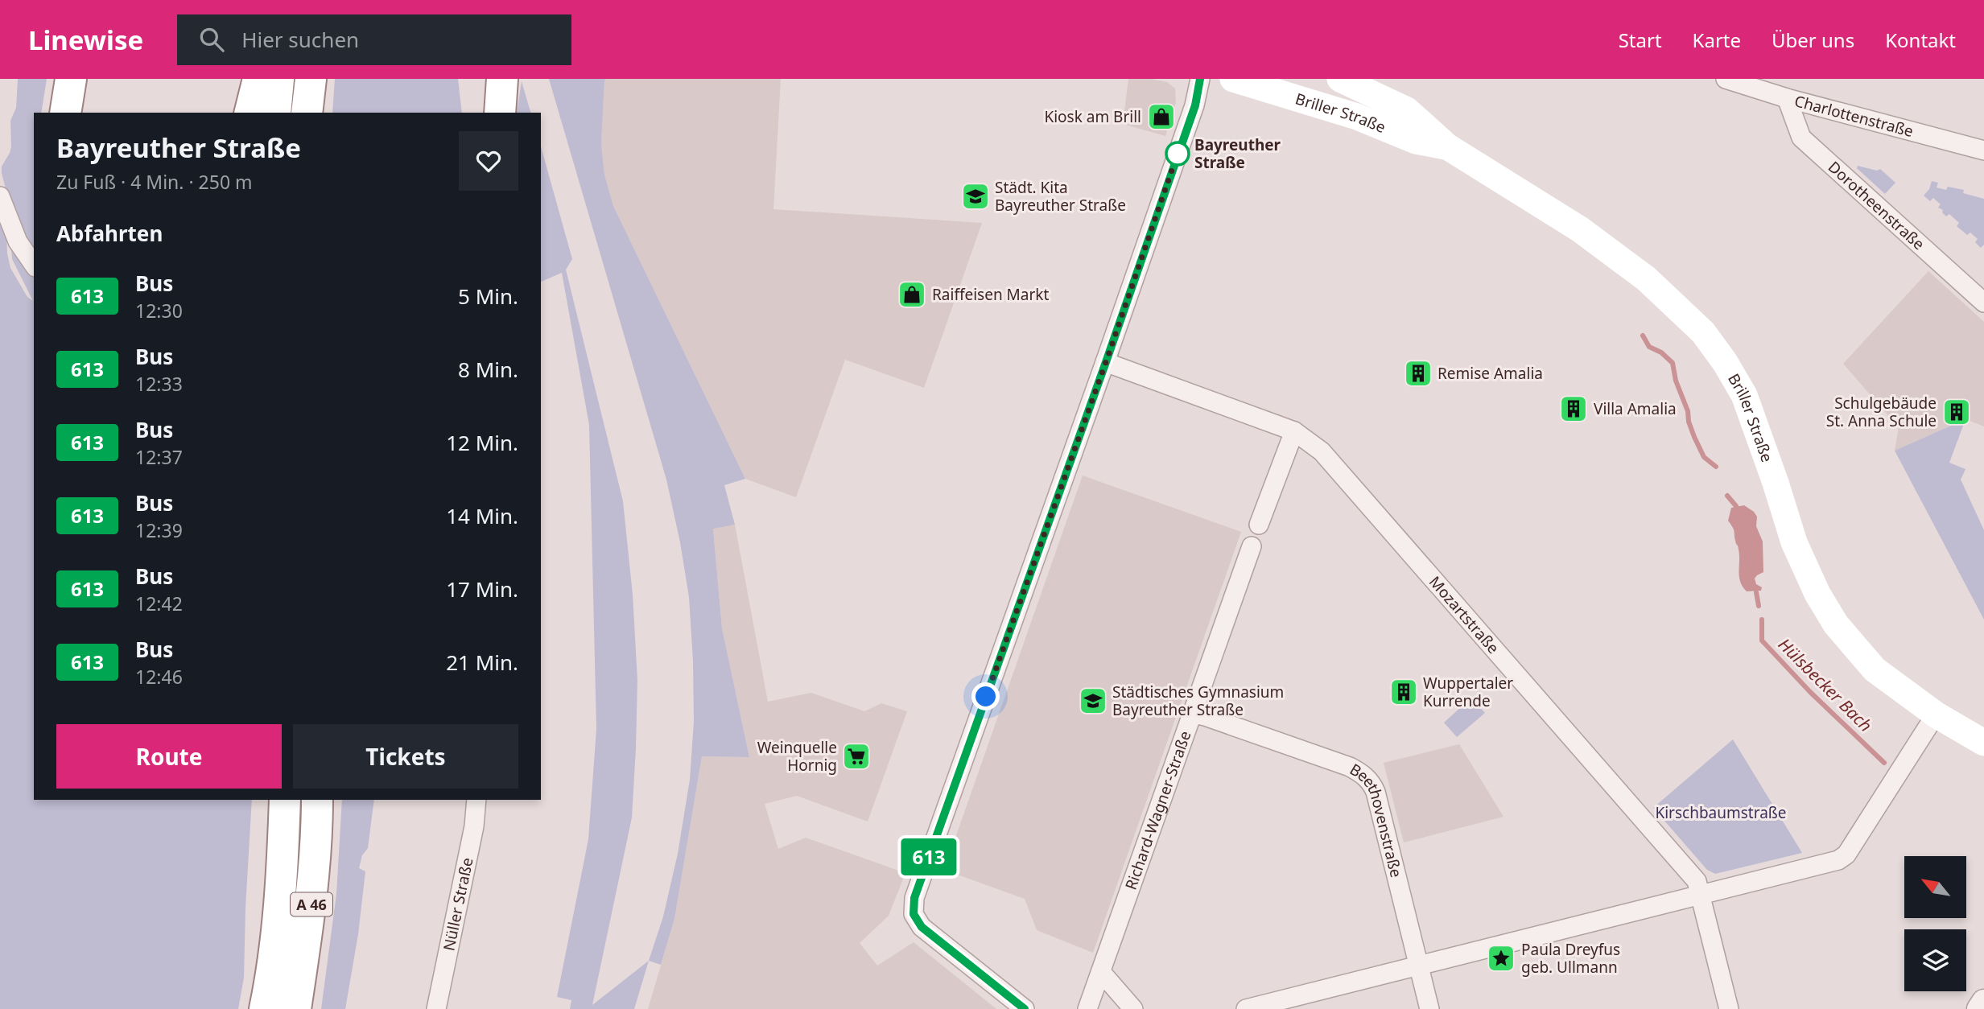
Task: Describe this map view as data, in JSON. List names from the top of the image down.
{
  "streets": {
    "highway": ["A 46"],
    "main road": ["Briller Straße"],
    "street": [
      "Charlottenstraße",
      "Dorotheenstraße",
      "Mozartstraße",
      "Richard-Wagner-Straße",
      "Beethovenstraße",
      "Nüller Straße"
    ]
  },
  "crossings": [
    ["Charlottenstraße", "Dorotheenstraße"],
    ["Richard-Wagner-Straße", "Beethovenstraße"]
  ],
  "water": ["Hülsbecker Bach"],
  "parks": ["Kirschbaumstraße"],
  "places": {
    "shop": ["Kiosk am Brill", "Raiffeisen Markt"],
    "other": ["Bayreuther Straße"],
    "school or university": ["Städt. Kita Bayreuther Straße", "Städtisches Gymnasium Bayreuther Straße"],
    "building": [
      "Remise Amalia",
      "Villa Amalia",
      "Schulgebäude St. Anna Schule",
      "Wuppertaler Kurrende"
    ],
    "supermarket": ["Weinquelle Hornig"],
    "place": ["Paula Dreyfus geb. Ullmann"]
  },
  "lines": ["bus line 613"],
  "north": "top left",
  "page": {
    "header": "Linewise",
    "search": "Hier suchen",
    "nav": [
      "Start",
      "Karte",
      "Über uns",
      "Kontakt"
    ],
    "on_map": "613",
    "heading": [
      ["Bayreuther Straße", "Zu Fuß · 4 Min. · 250 m"],
      "Abfahrten"
    ],
    "list": [
      {
        "mark": "613",
        "name": "Bus",
        "note": "12:30",
        "value": "5 Min."
      },
      {
        "mark": "613",
        "name": "Bus",
        "note": "12:33",
        "value": "8 Min."
      },
      {
        "mark": "613",
        "name": "Bus",
        "note": "12:37",
        "value": "12 Min."
      },
      {
        "mark": "613",
        "name": "Bus",
        "note": "12:39",
        "value": "14 Min."
      },
      {
        "mark": "613",
        "name": "Bus",
        "note": "12:42",
        "value": "17 Min."
      },
      {
        "mark": "613",
        "name": "Bus",
        "note": "12:46",
        "value": "21 Min."
      }
    ],
    "buttons": ["Route", "Tickets"]
  }
}
